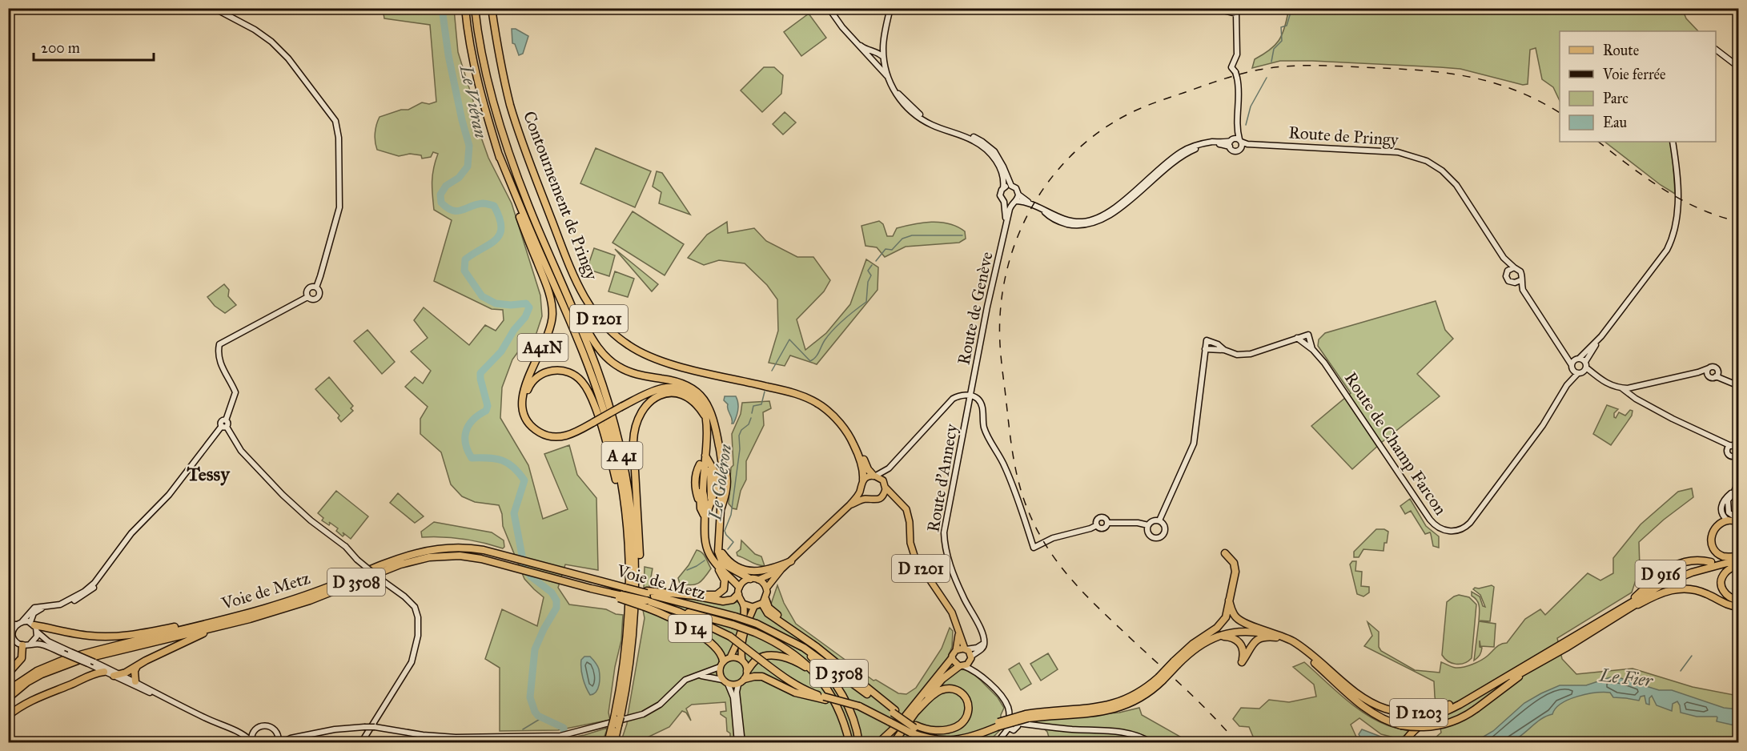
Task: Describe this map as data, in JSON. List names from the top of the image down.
{
  "streets": {
    "highway": [
      "Contournement de Pringy",
      "D 1201",
      "A41N",
      "A 41",
      "D 916",
      "D 3508",
      "Voie de Metz",
      "D 14",
      "D 1203"
    ],
    "street": [
      "Route de Pringy",
      "Route de Genève",
      "Route de Champ Farcon",
      "Route d'Annecy"
    ]
  },
  "crossings": [
    ["Contournement de Pringy", "D 1201"],
    ["Route de Genève", "Route d'Annecy"],
    ["A41N", "A 41"],
    ["D 916", "D 1203"],
    ["D 3508", "Voie de Metz"],
    ["D 3508", "D 1203"],
    ["Voie de Metz", "D 14"]
  ],
  "districts": ["Tessy"],
  "water": ["Le Viéran", "Le Goléron", "Le Fier"],
  "legend": [
    "Route",
    "Voie ferrée",
    "Parc",
    "Eau"
  ],
  "scale_bar": "200 m"
}
